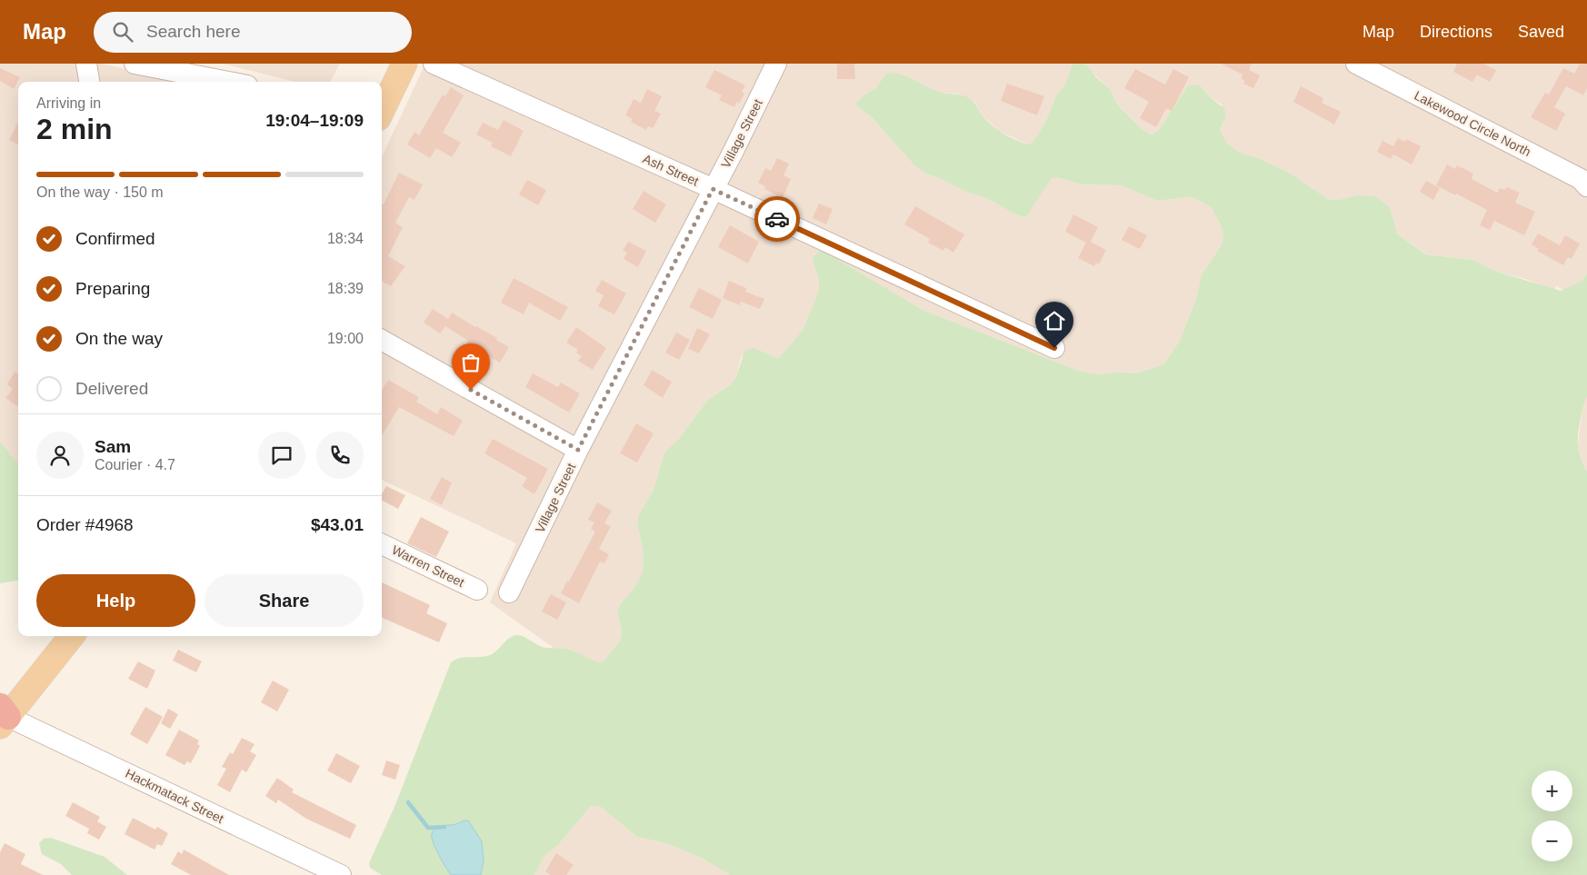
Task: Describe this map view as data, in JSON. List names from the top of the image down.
{
  "streets": {
    "street": [
      "Lakewood Circle North",
      "Village Street",
      "Ash Street",
      "Warren Street",
      "Hackmatack Street"
    ]
  },
  "crossings": [
    ["Village Street", "Ash Street"]
  ],
  "page": {
    "header": "Map",
    "search": "Search here",
    "nav": ["Map", "Directions", "Saved"],
    "heading": ["2 min", "Arriving in", "19:04–19:09"],
    "panel": [
      "Sam",
      "Courier · 4.7",
      "Order #4968",
      "$43.01"
    ],
    "bar": "On the way · 150 m",
    "list": [
      ["Confirmed", "18:34"],
      ["Preparing", "18:39"],
      ["On the way", "19:00"],
      "Delivered"
    ],
    "buttons": ["Help", "Share"],
    "map_buttons": ["+", "−"]
  }
}
